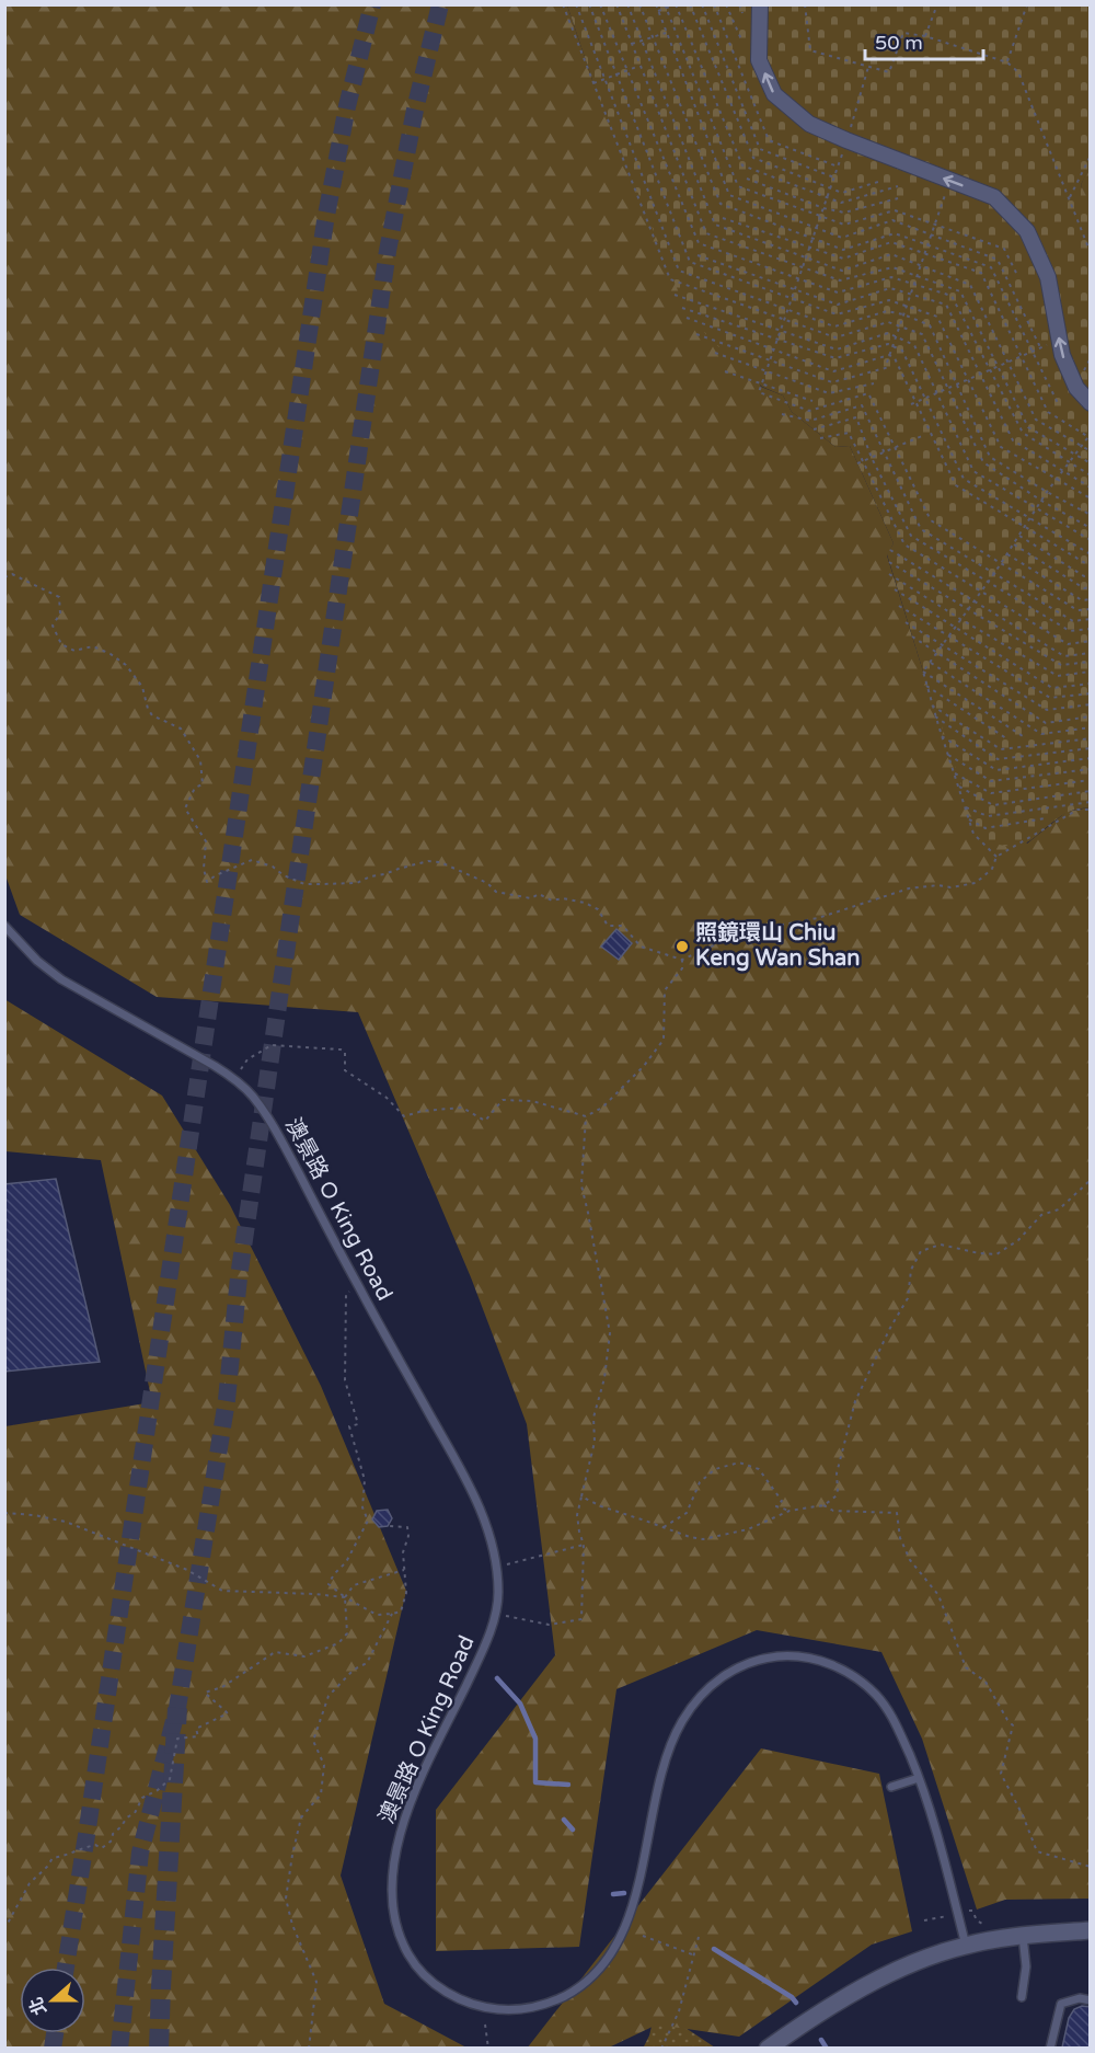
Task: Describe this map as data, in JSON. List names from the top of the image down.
{
  "streets": {
    "lane": ["澳景路 O King Road"]
  },
  "places": ["照鏡環山 Chiu Keng Wan Shan"],
  "scale_bar": "50 m",
  "north": "left"
}
